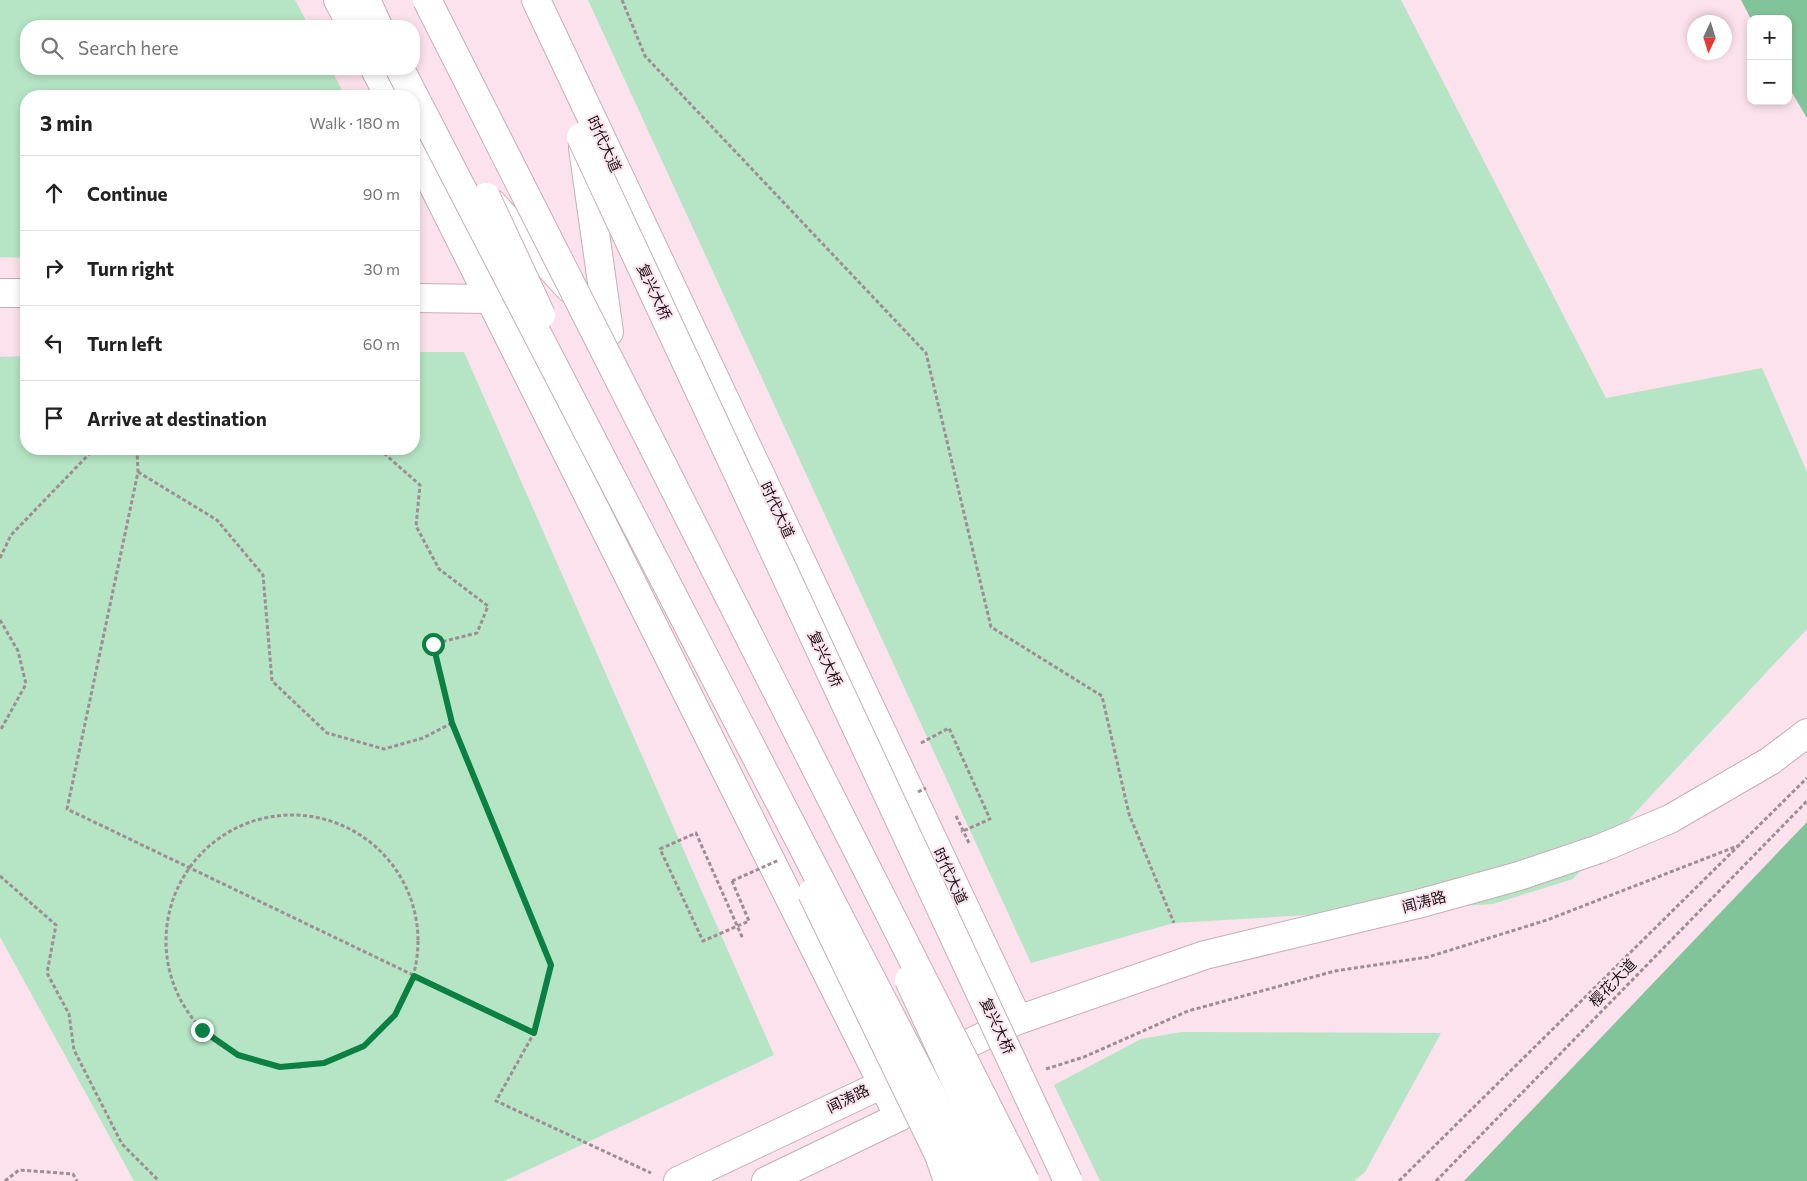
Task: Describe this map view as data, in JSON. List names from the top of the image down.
{
  "streets": {
    "main road": ["时代大道", "复兴大桥", "闻涛路"],
    "path": ["樱花大道"]
  },
  "crossings": [
    ["时代大道", "闻涛路"]
  ],
  "north": "bottom",
  "page": {
    "map_buttons": ["+", "−"],
    "search": "Search here",
    "heading": ["3 min", "Walk · 180 m"],
    "list": [
      ["Continue", "90 m"],
      ["Turn right", "30 m"],
      ["Turn left", "60 m"],
      "Arrive at destination"
    ]
  }
}
